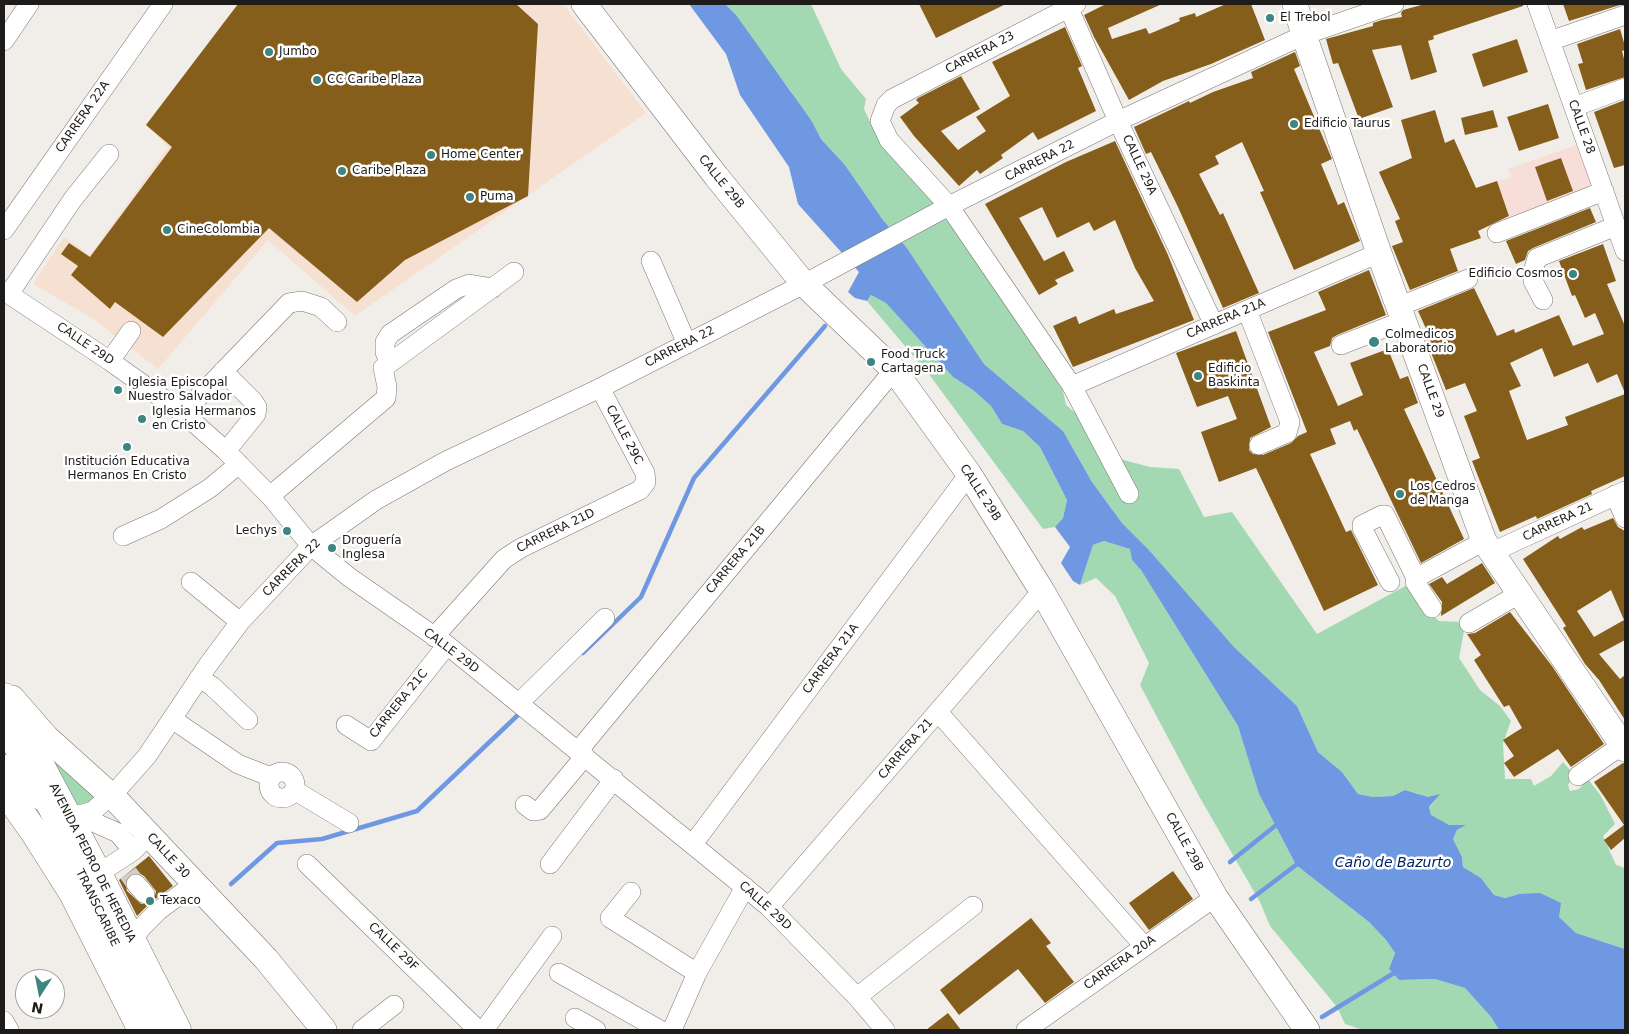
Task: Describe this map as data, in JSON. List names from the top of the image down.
{
  "streets": {
    "highway": ["AVENIDA PEDRO DE HEREDIA"],
    "main road": ["CALLE 29B", "CALLE 29", "CALLE 30"],
    "street": [
      "CARRERA 23",
      "CARRERA 22A",
      "CALLE 28",
      "CARRERA 22",
      "CALLE 29A",
      "CARRERA 21A",
      "CALLE 29D",
      "CALLE 29C",
      "CARRERA 21",
      "CARRERA 21D",
      "CARRERA 21B",
      "CARRERA 21C",
      "TRANSCARIBE",
      "CALLE 29F",
      "CARRERA 20A"
    ]
  },
  "crossings": [
    ["CARRERA 23", "CARRERA 22"],
    ["CARRERA 23", "CALLE 29A"],
    ["CARRERA 22", "CALLE 29A"],
    ["CARRERA 22", "CALLE 29B"],
    ["CARRERA 22", "CALLE 29D"],
    ["CARRERA 22", "CALLE 29"],
    ["CARRERA 22", "CALLE 29C"],
    ["CARRERA 22", "CALLE 30"],
    ["CARRERA 22", "AVENIDA PEDRO DE HEREDIA"],
    ["CARRERA 22", "TRANSCARIBE"],
    ["CALLE 29A", "CARRERA 21A"],
    ["CALLE 29B", "CARRERA 21A"],
    ["CALLE 29B", "CARRERA 21"],
    ["CALLE 29B", "CARRERA 21B"],
    ["CALLE 29B", "CARRERA 20A"],
    ["CARRERA 21A", "CALLE 29D"],
    ["CARRERA 21A", "CALLE 29"],
    ["CALLE 29D", "CARRERA 21"],
    ["CALLE 29D", "CARRERA 21D"],
    ["CALLE 29D", "CARRERA 21B"],
    ["CALLE 29D", "CARRERA 21C"],
    ["CALLE 29", "CARRERA 21"],
    ["CALLE 29C", "CARRERA 21D"],
    ["CARRERA 21D", "CARRERA 21C"],
    ["CALLE 30", "AVENIDA PEDRO DE HEREDIA"],
    ["AVENIDA PEDRO DE HEREDIA", "TRANSCARIBE"]
  ],
  "water": ["Caño de Bazurto"],
  "places": [
    "El Trebol",
    "Jumbo",
    "CC Caribe Plaza",
    "Edificio Taurus",
    "Home Center",
    "Caribe Plaza",
    "Puma",
    "CineColombia",
    "Edificio Cosmos",
    "Colmedicos Laboratorio",
    "Food Truck Cartagena",
    "Edificio Baskinta",
    "Iglesia Episcopal Nuestro Salvador",
    "Iglesia Hermanos en Cristo",
    "Institución Educativa Hermanos En Cristo",
    "Los Cedros de Manga",
    "Lechys",
    "Droguería Inglesa",
    "Texaco"
  ],
  "north": "bottom"
}
